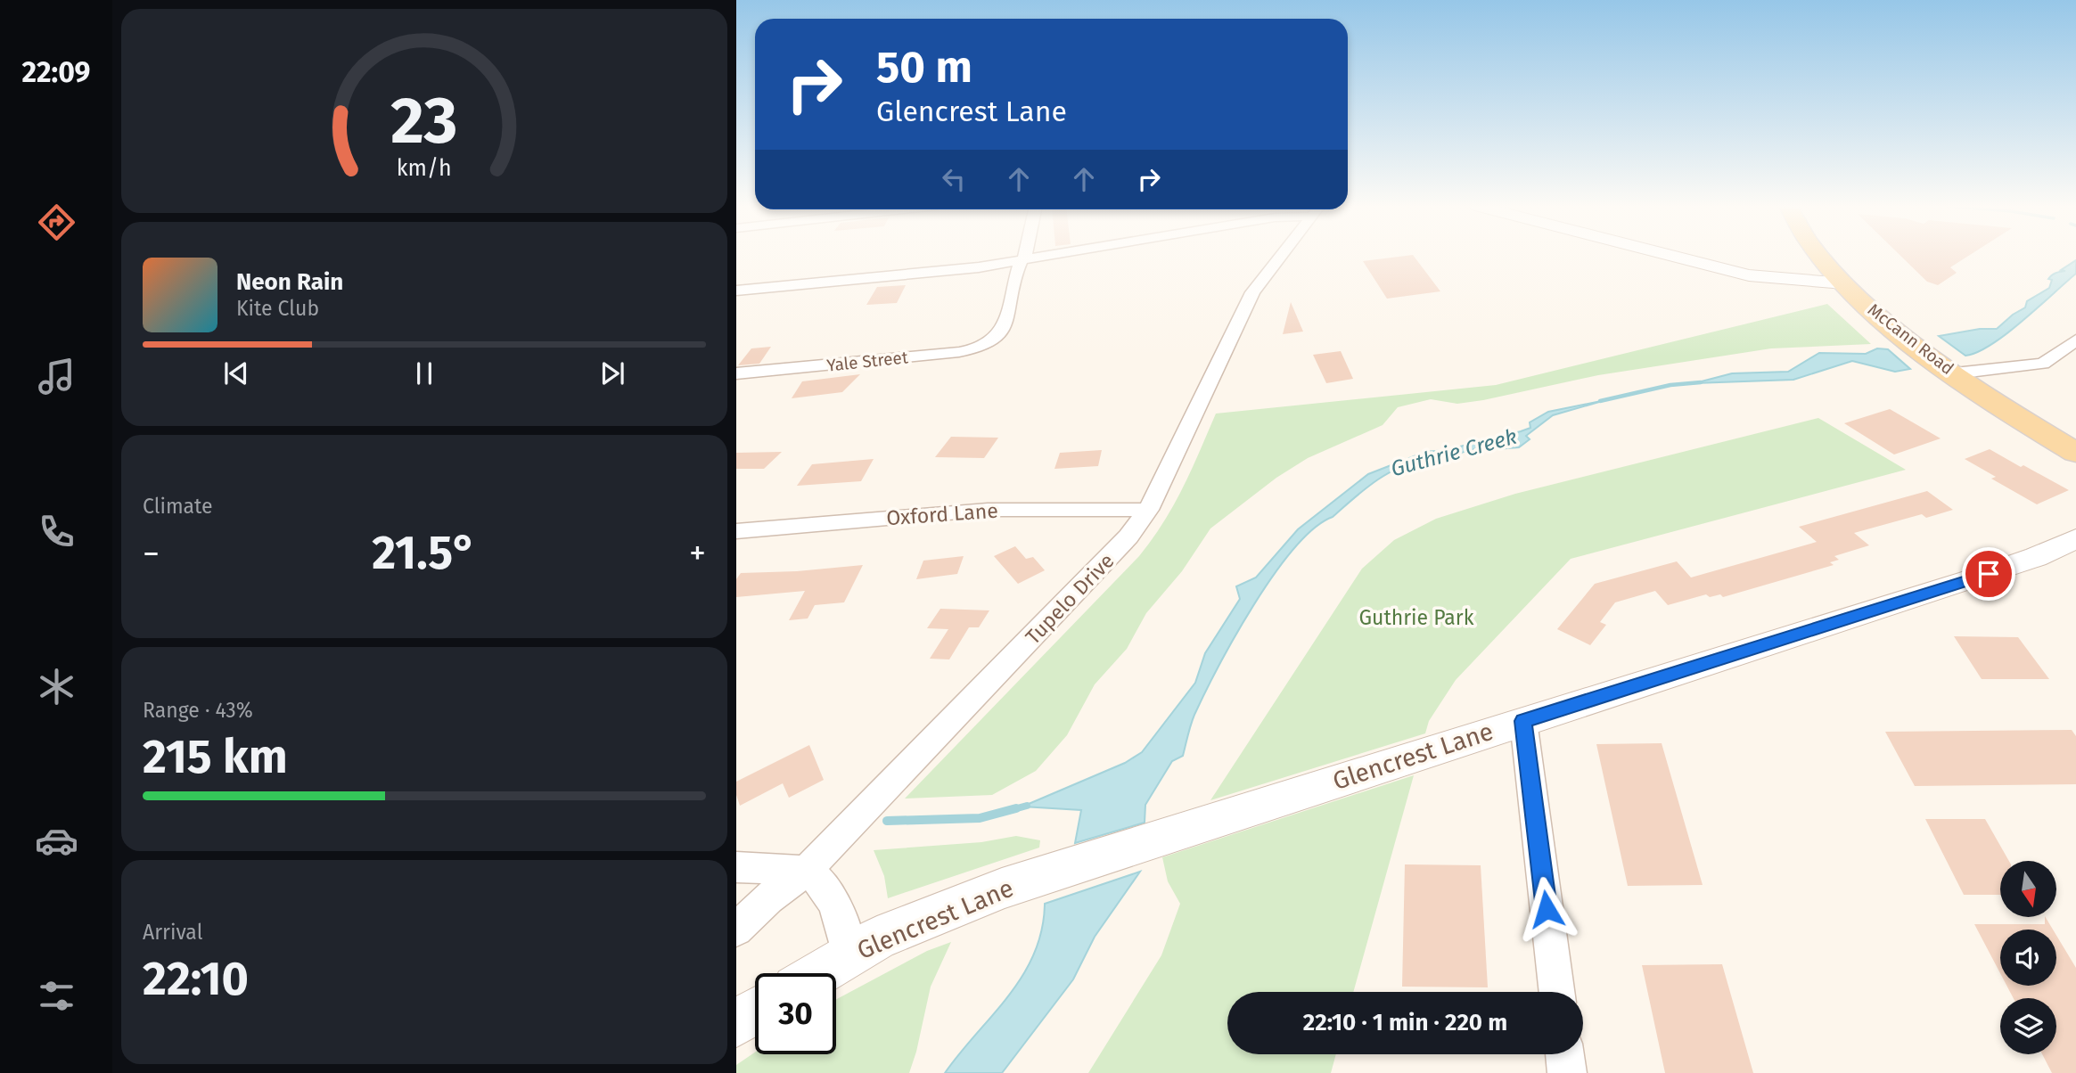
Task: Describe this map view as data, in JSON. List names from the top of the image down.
{
  "streets": {
    "main road": ["McCann Road"],
    "street": [
      "Yale Street",
      "Oxford Lane",
      "Tupelo Drive",
      "Glencrest Lane"
    ]
  },
  "crossings": [
    ["Oxford Lane", "Tupelo Drive"]
  ],
  "water": ["Guthrie Creek"],
  "parks": ["Guthrie Park"],
  "north": "bottom",
  "page": {
    "tabs": "22:09",
    "turn": ["50 m", "Glencrest Lane"],
    "song": ["Neon Rain", "Kite Club"],
    "tile": [
      "Climate",
      ["Range · 43%", "215 km"],
      ["Arrival", "22:10"]
    ],
    "heat": ["−", "21.5°", "+"],
    "limit": "30",
    "trip": "22:10 · 1 min · 220 m",
    "gauge": ["23", "km/h"]
  }
}
